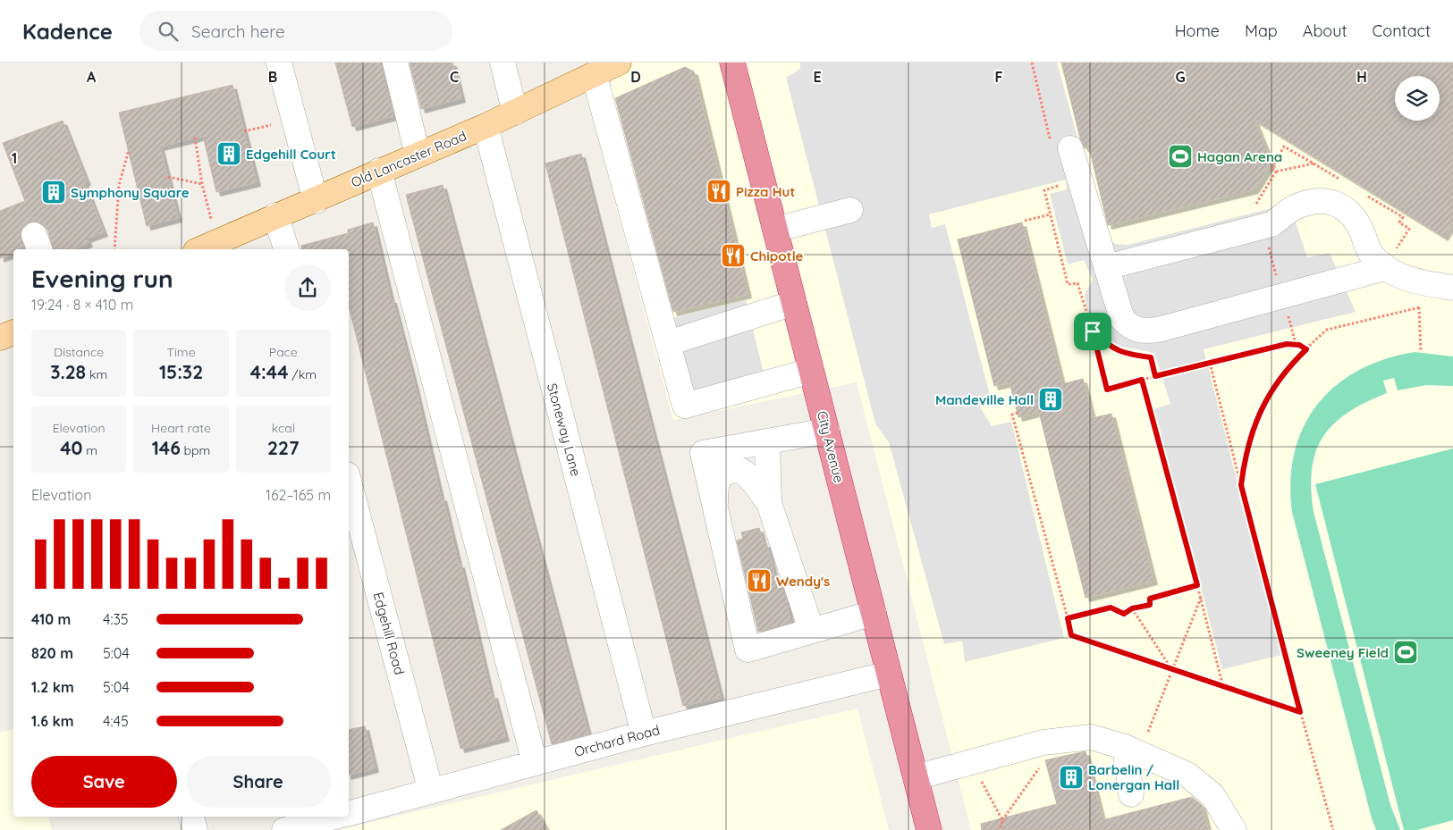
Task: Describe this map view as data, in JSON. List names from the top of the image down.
{
  "streets": {
    "highway": ["City Avenue"],
    "main road": ["Old Lancaster Road"],
    "street": ["Stoneway Lane", "Edgehill Road", "Orchard Road"]
  },
  "crossings": [
    ["Old Lancaster Road", "Stoneway Lane"],
    ["Stoneway Lane", "Orchard Road"],
    ["City Avenue", "Orchard Road"],
    ["Edgehill Road", "Orchard Road"]
  ],
  "places": {
    "building": [
      "Edgehill Court",
      "Symphony Square",
      "Mandeville Hall",
      "Barbelin / Lonergan Hall"
    ],
    "sports": ["Hagan Arena", "Sweeney Field"],
    "restaurant": ["Pizza Hut", "Chipotle", "Wendy's"]
  },
  "page": {
    "header": "Kadence",
    "search": "Search here",
    "nav": [
      "Home",
      "Map",
      "About",
      "Contact"
    ],
    "heading": ["Evening run", "19:24 · 8 × 410 m"],
    "stats": [
      ["Distance", "3.28 km"],
      ["Time", "15:32"],
      ["Pace", "4:44 /km"],
      ["Elevation", "40 m"],
      ["Heart rate", "146 bpm"],
      ["kcal", "227"]
    ],
    "chart": ["Elevation", "162–165 m"],
    "list": [
      {
        "name": "410 m",
        "note": "4:35"
      },
      {
        "name": "820 m",
        "note": "5:04"
      },
      {
        "name": "1.2 km",
        "note": "5:04"
      },
      {
        "name": "1.6 km",
        "note": "4:45"
      }
    ],
    "buttons": ["Save", "Share"]
  },
  "grid": {
    "columns": [
      "A",
      "B",
      "C",
      "D",
      "E",
      "F",
      "G",
      "H"
    ],
    "rows": ["1"]
  }
}
